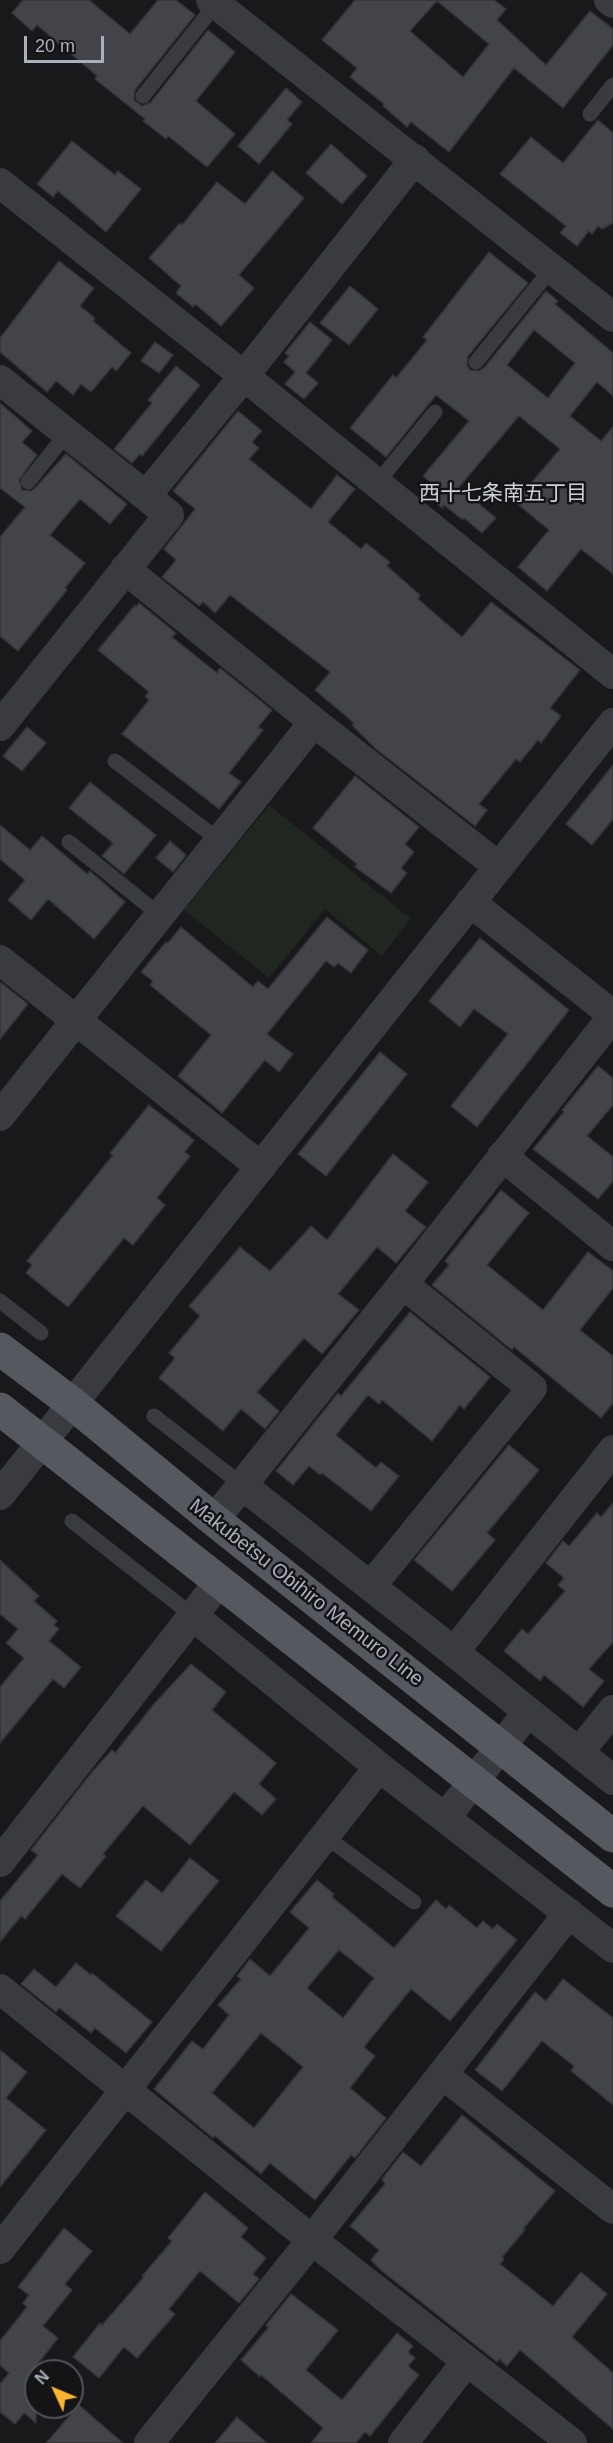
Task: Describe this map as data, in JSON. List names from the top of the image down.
{
  "streets": {
    "main road": ["Makubetsu Obihiro Memuro Line"]
  },
  "districts": ["西十七条南五丁目"],
  "scale_bar": "20 m",
  "north": "top left"
}
